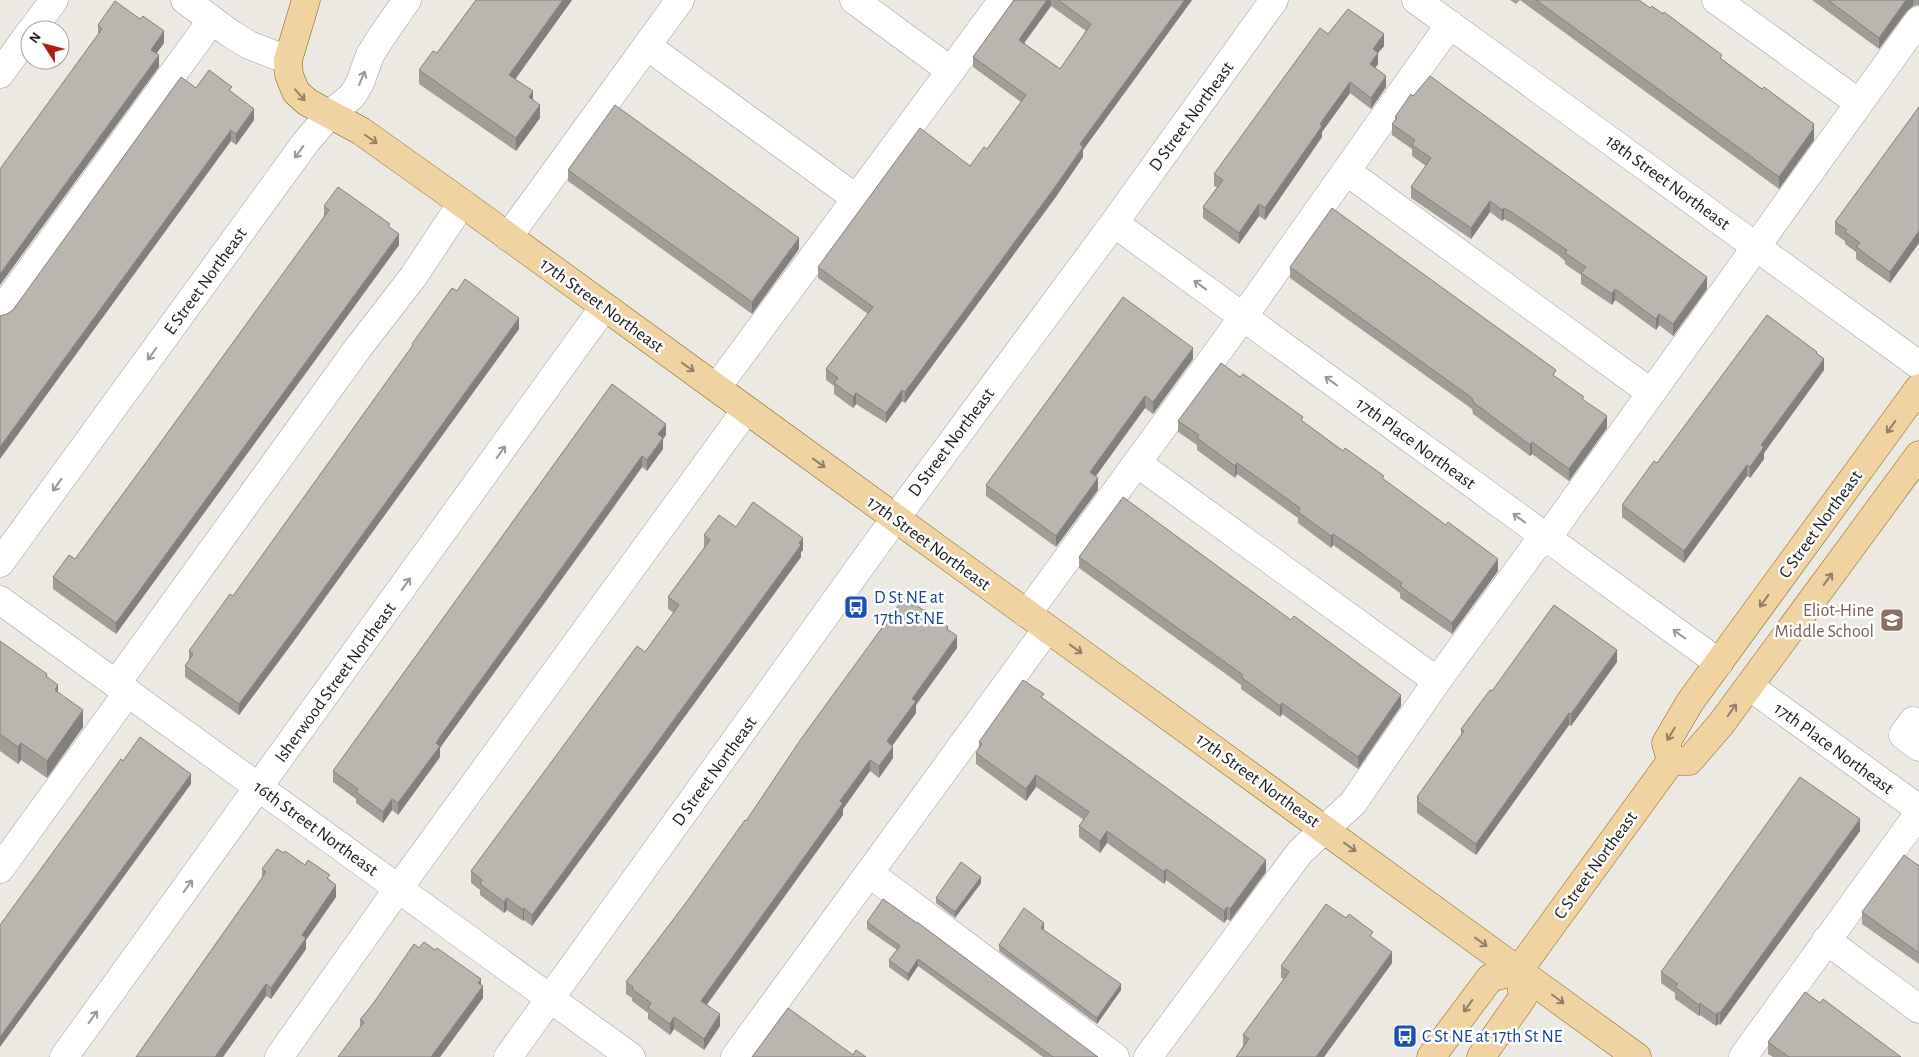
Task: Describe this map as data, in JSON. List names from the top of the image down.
{
  "streets": {
    "main road": ["17th Street Northeast", "C Street Northeast"],
    "street": [
      "D Street Northeast",
      "18th Street Northeast",
      "E Street Northeast",
      "17th Place Northeast",
      "Isherwood Street Northeast",
      "16th Street Northeast"
    ]
  },
  "crossings": [
    ["D Street Northeast", "17th Street Northeast"],
    ["D Street Northeast", "17th Place Northeast"],
    ["D Street Northeast", "16th Street Northeast"],
    ["E Street Northeast", "17th Street Northeast"],
    ["17th Street Northeast", "C Street Northeast"],
    ["17th Street Northeast", "Isherwood Street Northeast"],
    ["17th Place Northeast", "C Street Northeast"],
    ["Isherwood Street Northeast", "16th Street Northeast"]
  ],
  "one_way": ["17th Street Northeast"],
  "places": {
    "bus stop": ["D St NE at 17th St NE", "C St NE at 17th St NE"],
    "school or university": ["Eliot-Hine Middle School"]
  },
  "north": "top left"
}
